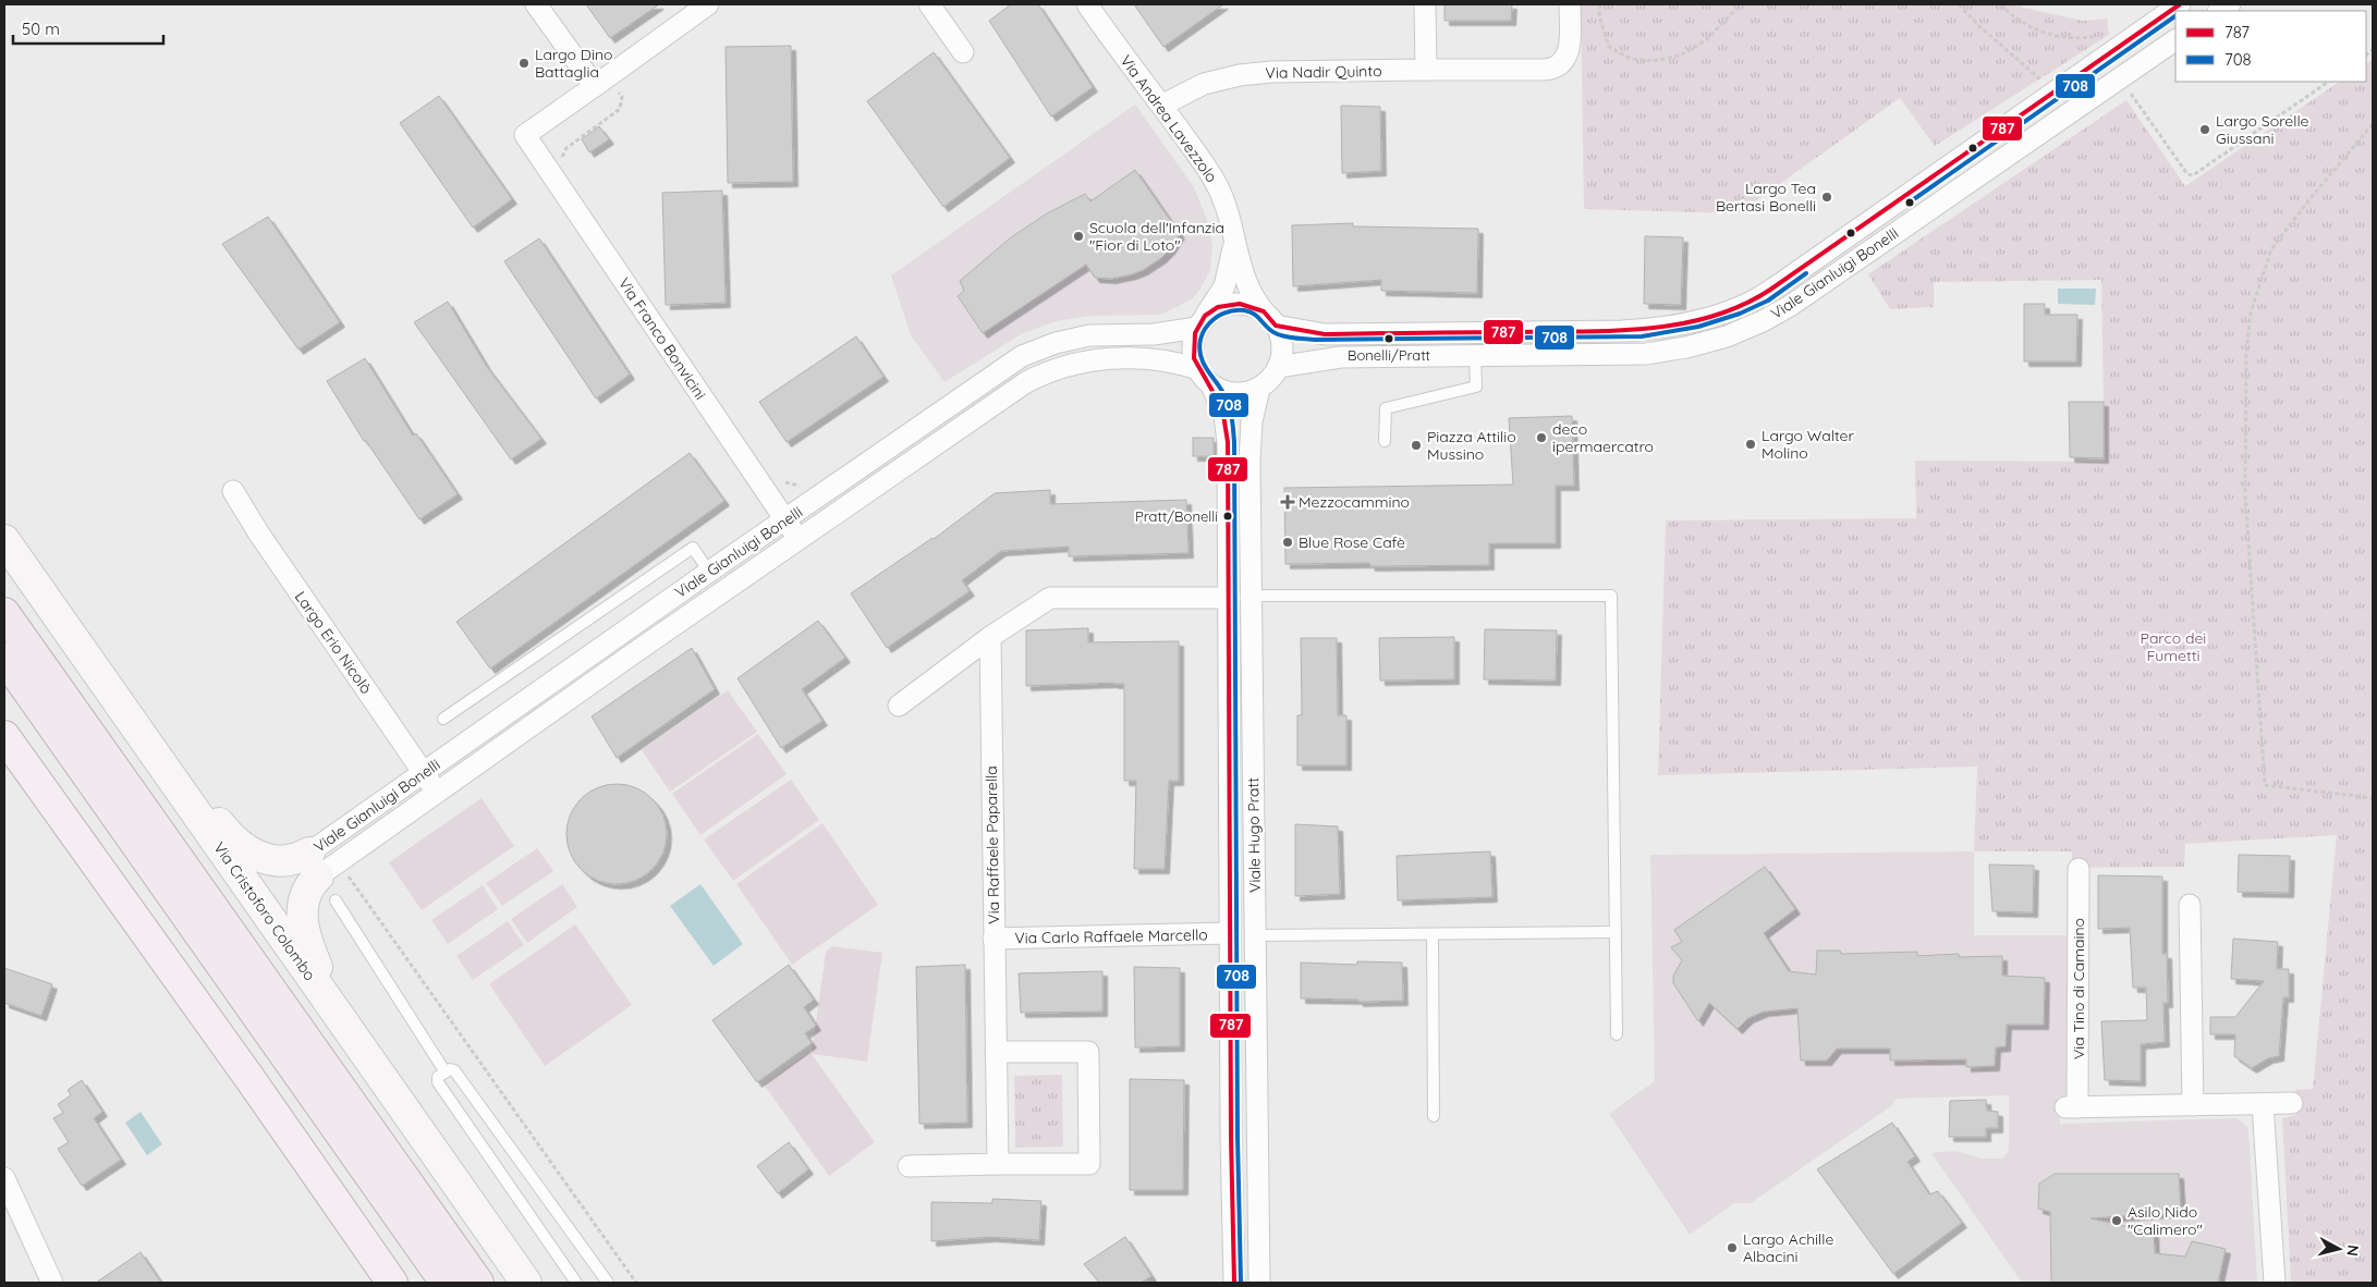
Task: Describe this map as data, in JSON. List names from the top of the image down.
{
  "streets": {
    "main road": ["Via Cristoforo Colombo"],
    "street": [
      "Via Nadir Quinto",
      "Via Andrea Lavezzolo",
      "Viale Gianluigi Bonelli",
      "Via Franco Bonvicini",
      "Largo Erio Nicolò",
      "Viale Hugo Pratt",
      "Via Raffaele Paparella",
      "Via Carlo Raffaele Marcello",
      "Via Tino di Camaino"
    ]
  },
  "crossings": [
    ["Via Nadir Quinto", "Via Andrea Lavezzolo"],
    ["Via Andrea Lavezzolo", "Viale Gianluigi Bonelli"],
    ["Via Andrea Lavezzolo", "Viale Hugo Pratt"],
    ["Viale Gianluigi Bonelli", "Via Franco Bonvicini"],
    ["Viale Gianluigi Bonelli", "Largo Erio Nicolò"],
    ["Viale Gianluigi Bonelli", "Viale Hugo Pratt"],
    ["Viale Hugo Pratt", "Via Carlo Raffaele Marcello"],
    ["Via Raffaele Paparella", "Via Carlo Raffaele Marcello"]
  ],
  "parks": ["Parco dei Fumetti"],
  "places": {
    "other": [
      "Largo Dino Battaglia",
      "Largo Sorelle Giussani",
      "Largo Tea Bertasi Bonelli",
      "Scuola dell'Infanzia \"Fior di Loto\"",
      "Bonelli/Pratt",
      "deco ipermaercatro",
      "Largo Walter Molino",
      "Piazza Attilio Mussino",
      "Pratt/Bonelli",
      "Blue Rose Cafè",
      "Asilo Nido \"Calimero\"",
      "Largo Achille Albacini"
    ],
    "health": ["Mezzocammino"]
  },
  "lines": ["transit line 787", "transit line 708"],
  "legend": ["787", "708"],
  "scale_bar": "50 m",
  "north": "right"
}
